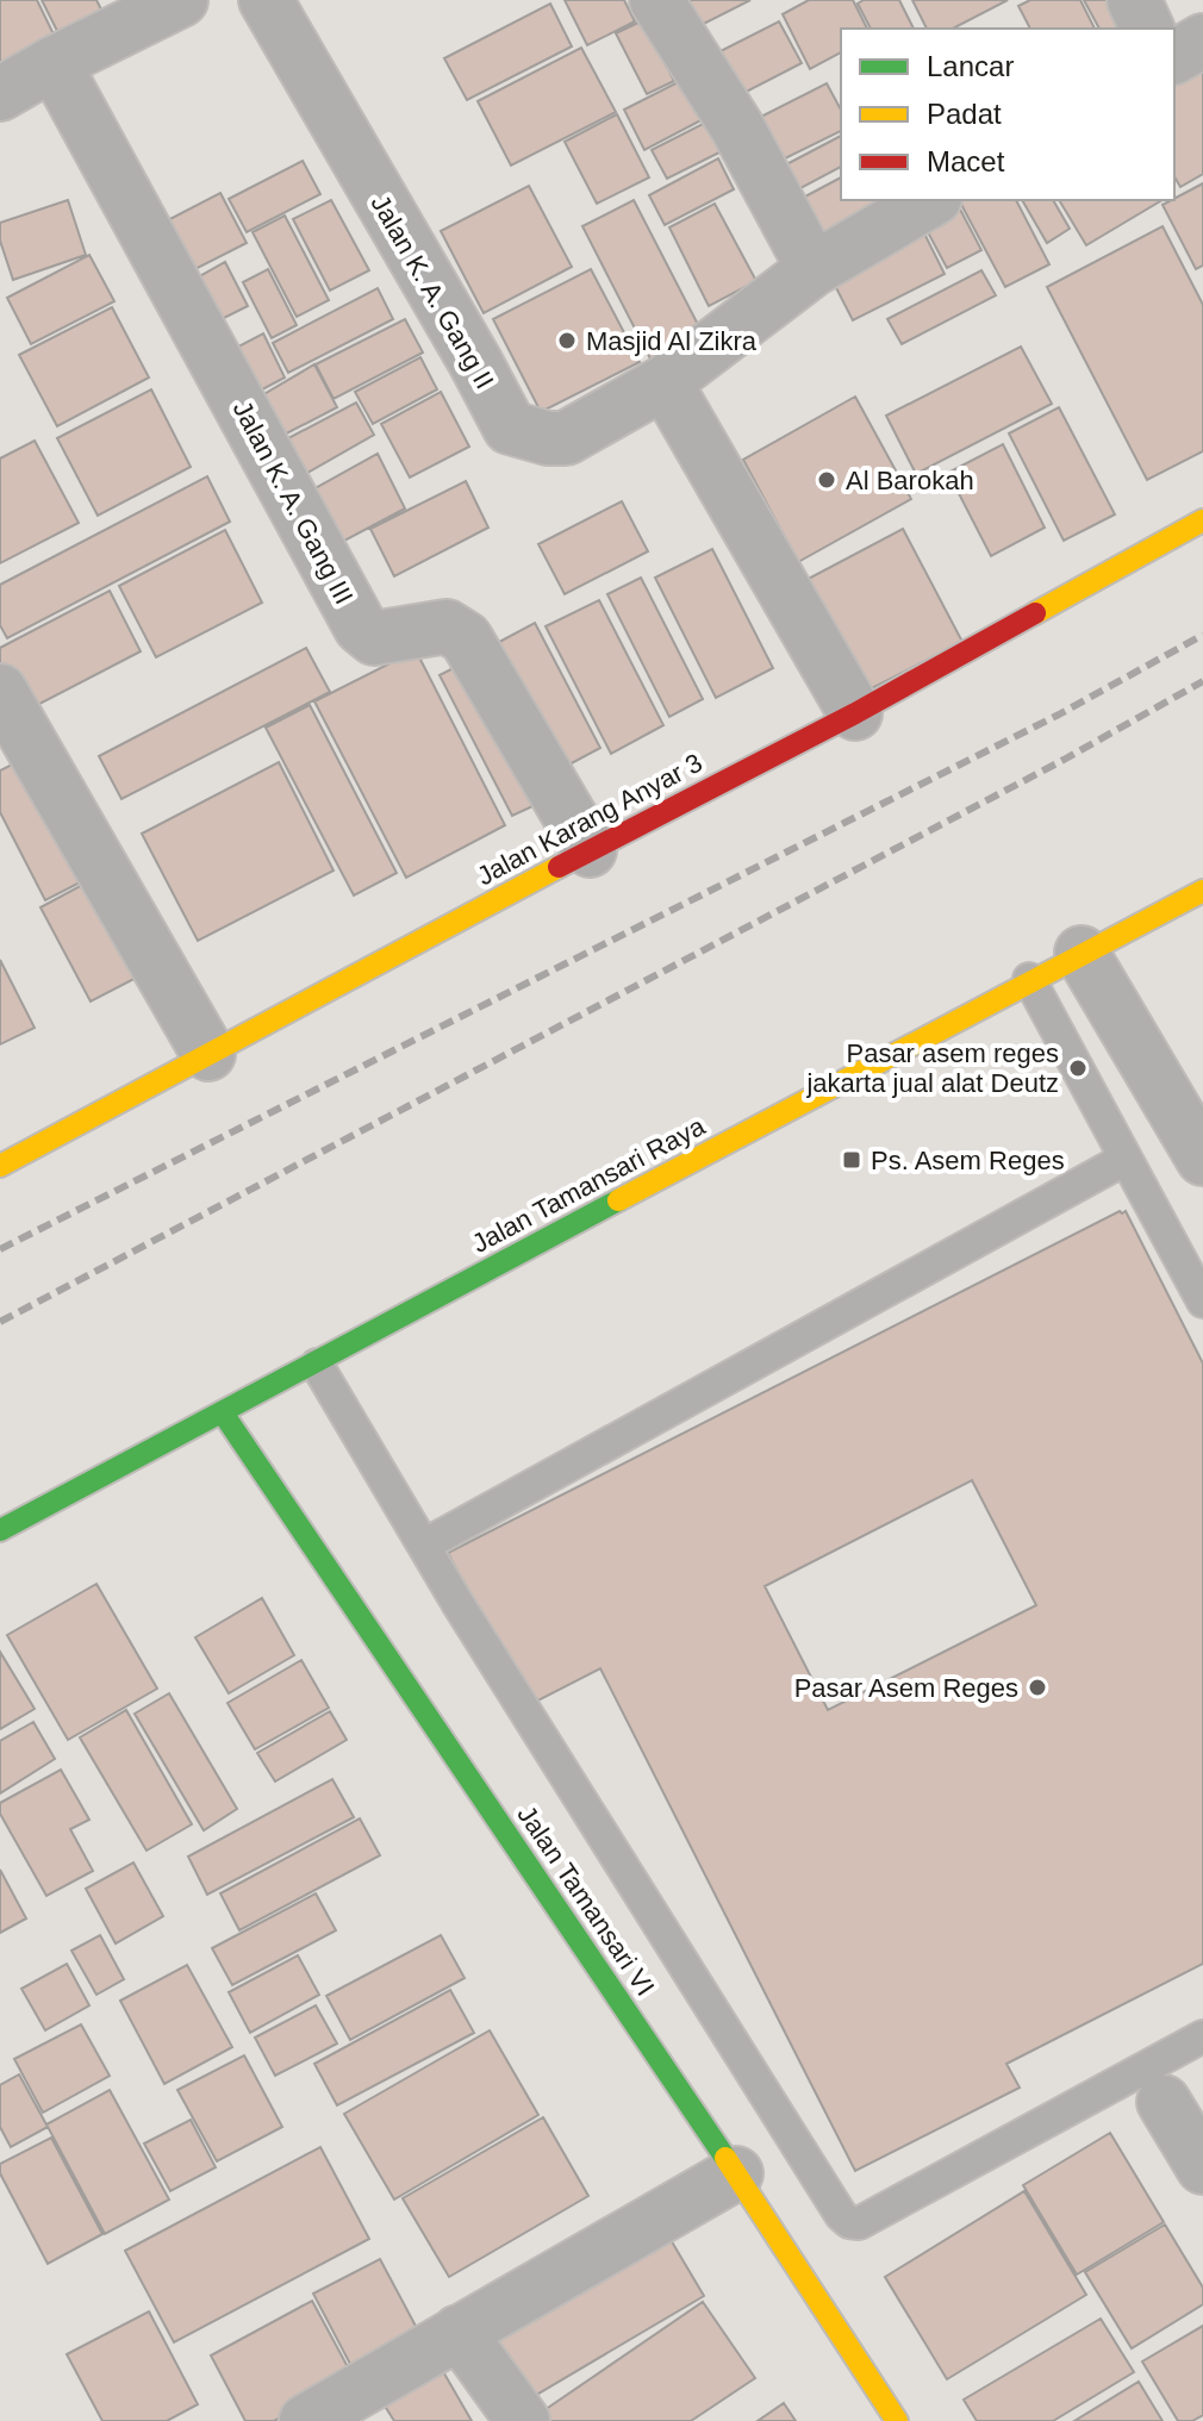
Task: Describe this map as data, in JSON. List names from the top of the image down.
{
  "streets": {
    "street": [
      "Jalan K. A. Gang II",
      "Jalan K. A. Gang III",
      "Jalan Karang Anyar 3",
      "Jalan Tamansari Raya",
      "Jalan Tamansari VI"
    ]
  },
  "crossings": [
    ["Jalan K. A. Gang III", "Jalan Karang Anyar 3"],
    ["Jalan Tamansari Raya", "Jalan Tamansari VI"]
  ],
  "places": {
    "other": [
      "Masjid Al Zikra",
      "Al Barokah",
      "Pasar asem reges jakarta jual alat Deutz",
      "Pasar Asem Reges"
    ],
    "transit": ["Ps. Asem Reges"]
  },
  "legend": ["Lancar", "Padat", "Macet"]
}
